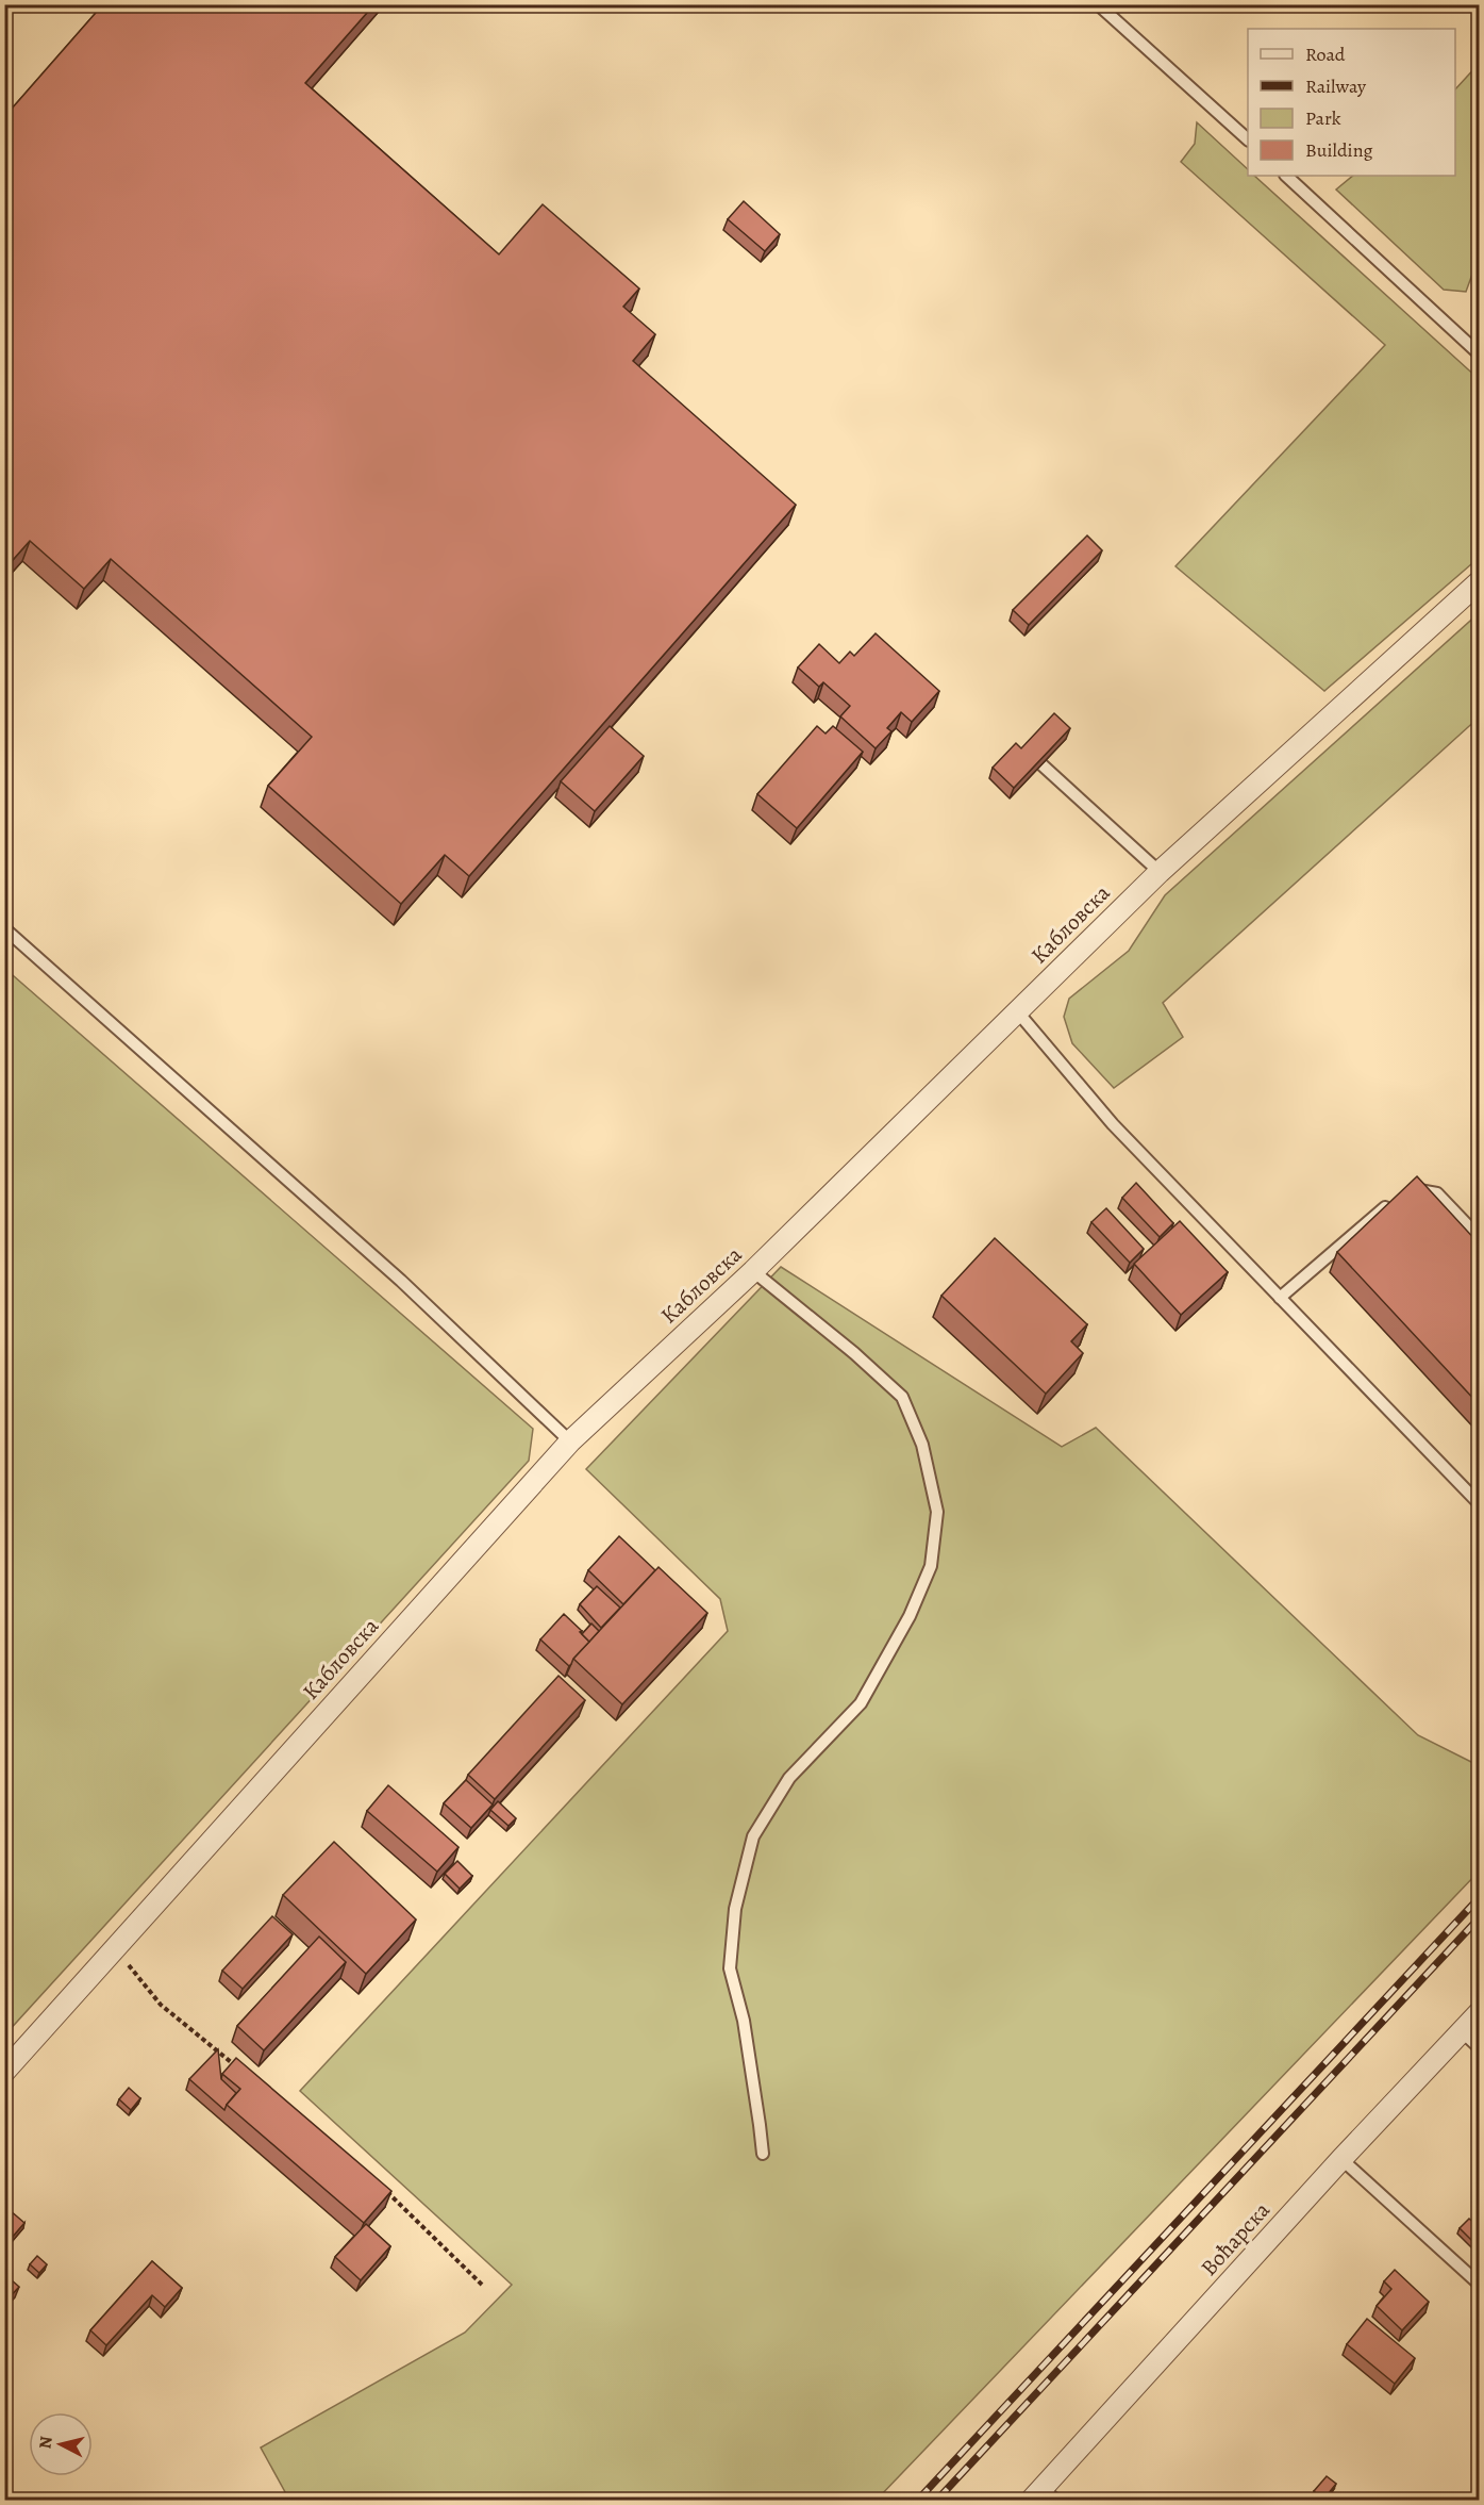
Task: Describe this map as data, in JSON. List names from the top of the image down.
{
  "streets": {
    "street": ["Кабловска", "Воћарска"]
  },
  "legend": [
    "Road",
    "Railway",
    "Park",
    "Building"
  ],
  "north": "left"
}
